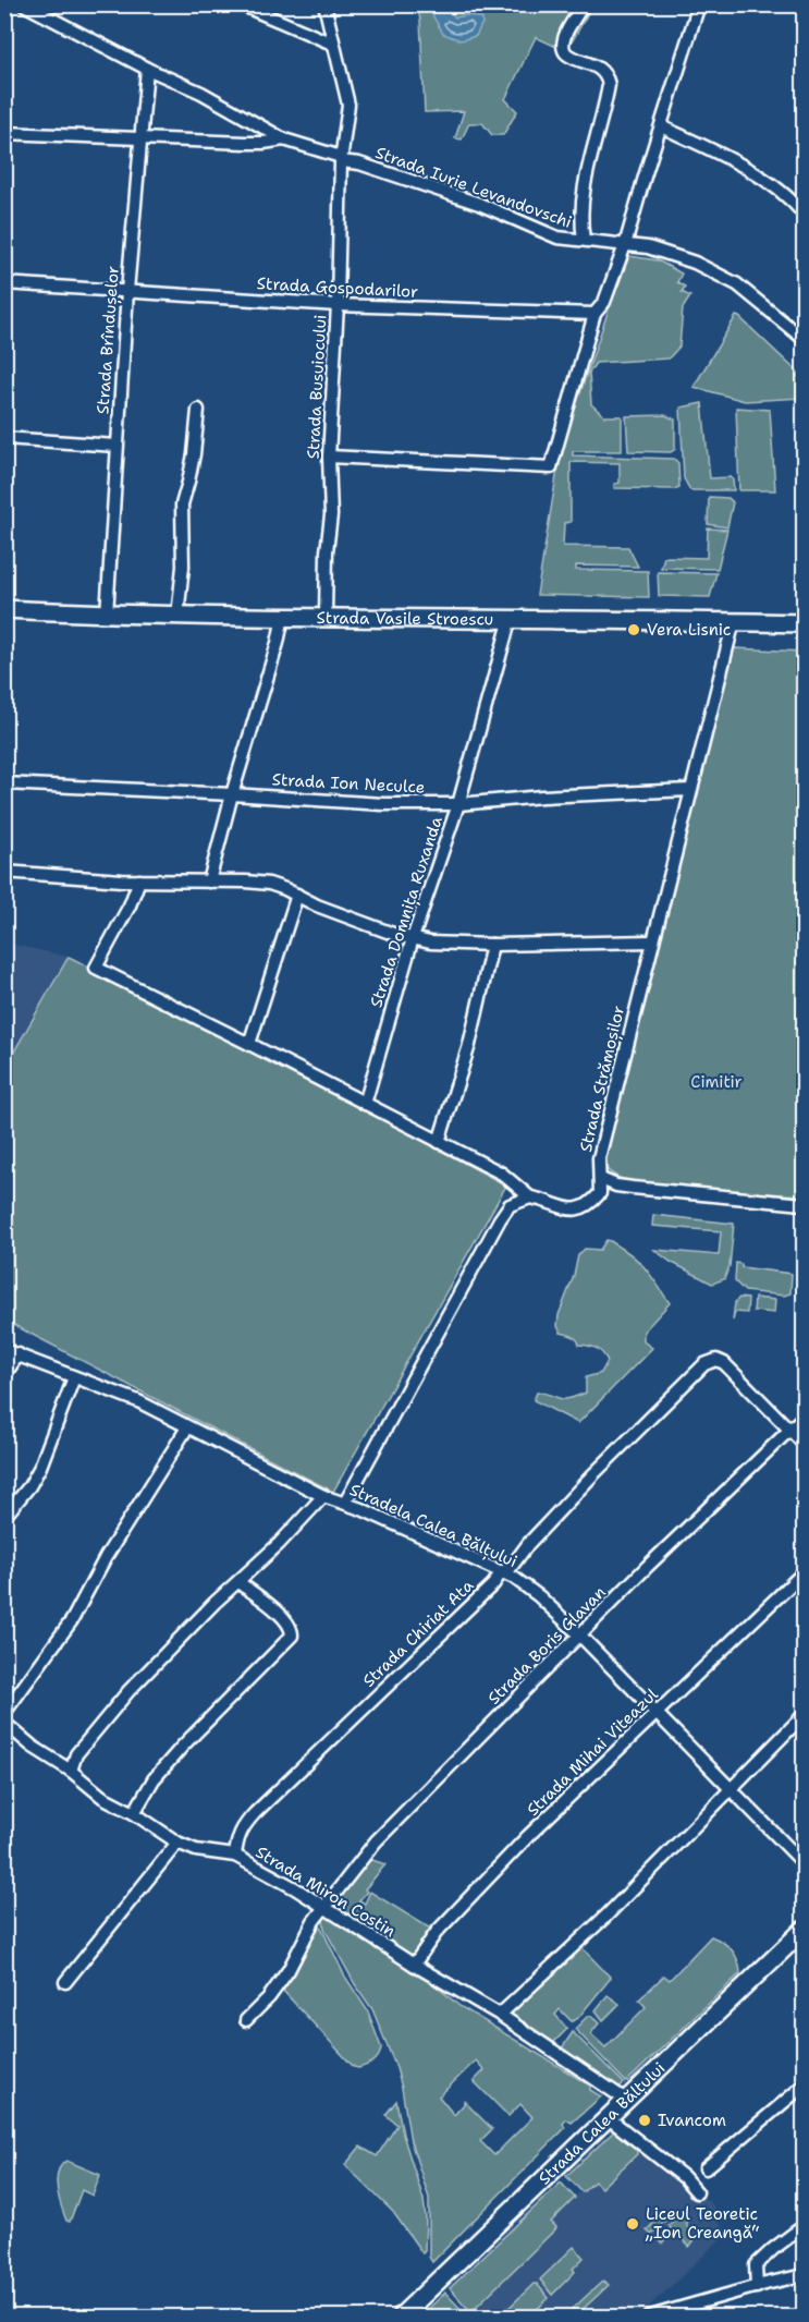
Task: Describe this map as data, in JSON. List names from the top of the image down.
{
  "streets": {
    "main road": ["Strada Vasile Stroescu", "Strada Calea Bălțului"],
    "street": [
      "Strada Iurie Levandovschi",
      "Strada Gospodarilor",
      "Strada Brîndușelor",
      "Strada Busuiocului",
      "Strada Ion Neculce",
      "Strada Domnița Ruxanda",
      "Strada Strămoșilor",
      "Stradela Calea Bălțului",
      "Strada Chiriat Ata",
      "Strada Boris Glavan",
      "Strada Mihai Viteazul",
      "Strada Miron Costin"
    ]
  },
  "crossings": [
    ["Strada Iurie Levandovschi", "Strada Brîndușelor"],
    ["Strada Iurie Levandovschi", "Strada Busuiocului"],
    ["Strada Gospodarilor", "Strada Brîndușelor"],
    ["Strada Gospodarilor", "Strada Busuiocului"],
    ["Strada Brîndușelor", "Strada Vasile Stroescu"],
    ["Strada Busuiocului", "Strada Vasile Stroescu"],
    ["Strada Vasile Stroescu", "Strada Domnița Ruxanda"],
    ["Strada Vasile Stroescu", "Strada Strămoșilor"],
    ["Strada Ion Neculce", "Strada Domnița Ruxanda"],
    ["Strada Ion Neculce", "Strada Strămoșilor"],
    ["Stradela Calea Bălțului", "Strada Chiriat Ata"],
    ["Stradela Calea Bălțului", "Strada Boris Glavan"],
    ["Stradela Calea Bălțului", "Strada Mihai Viteazul"],
    ["Strada Chiriat Ata", "Strada Boris Glavan"],
    ["Strada Chiriat Ata", "Strada Miron Costin"],
    ["Strada Boris Glavan", "Strada Miron Costin"],
    ["Strada Mihai Viteazul", "Strada Miron Costin"],
    ["Strada Miron Costin", "Strada Calea Bălțului"]
  ],
  "parks": ["Cimitir"],
  "places": ["Vera Lisnic", "Ivancom", "Liceul Teoretic „Ion Creangă“"]
}
